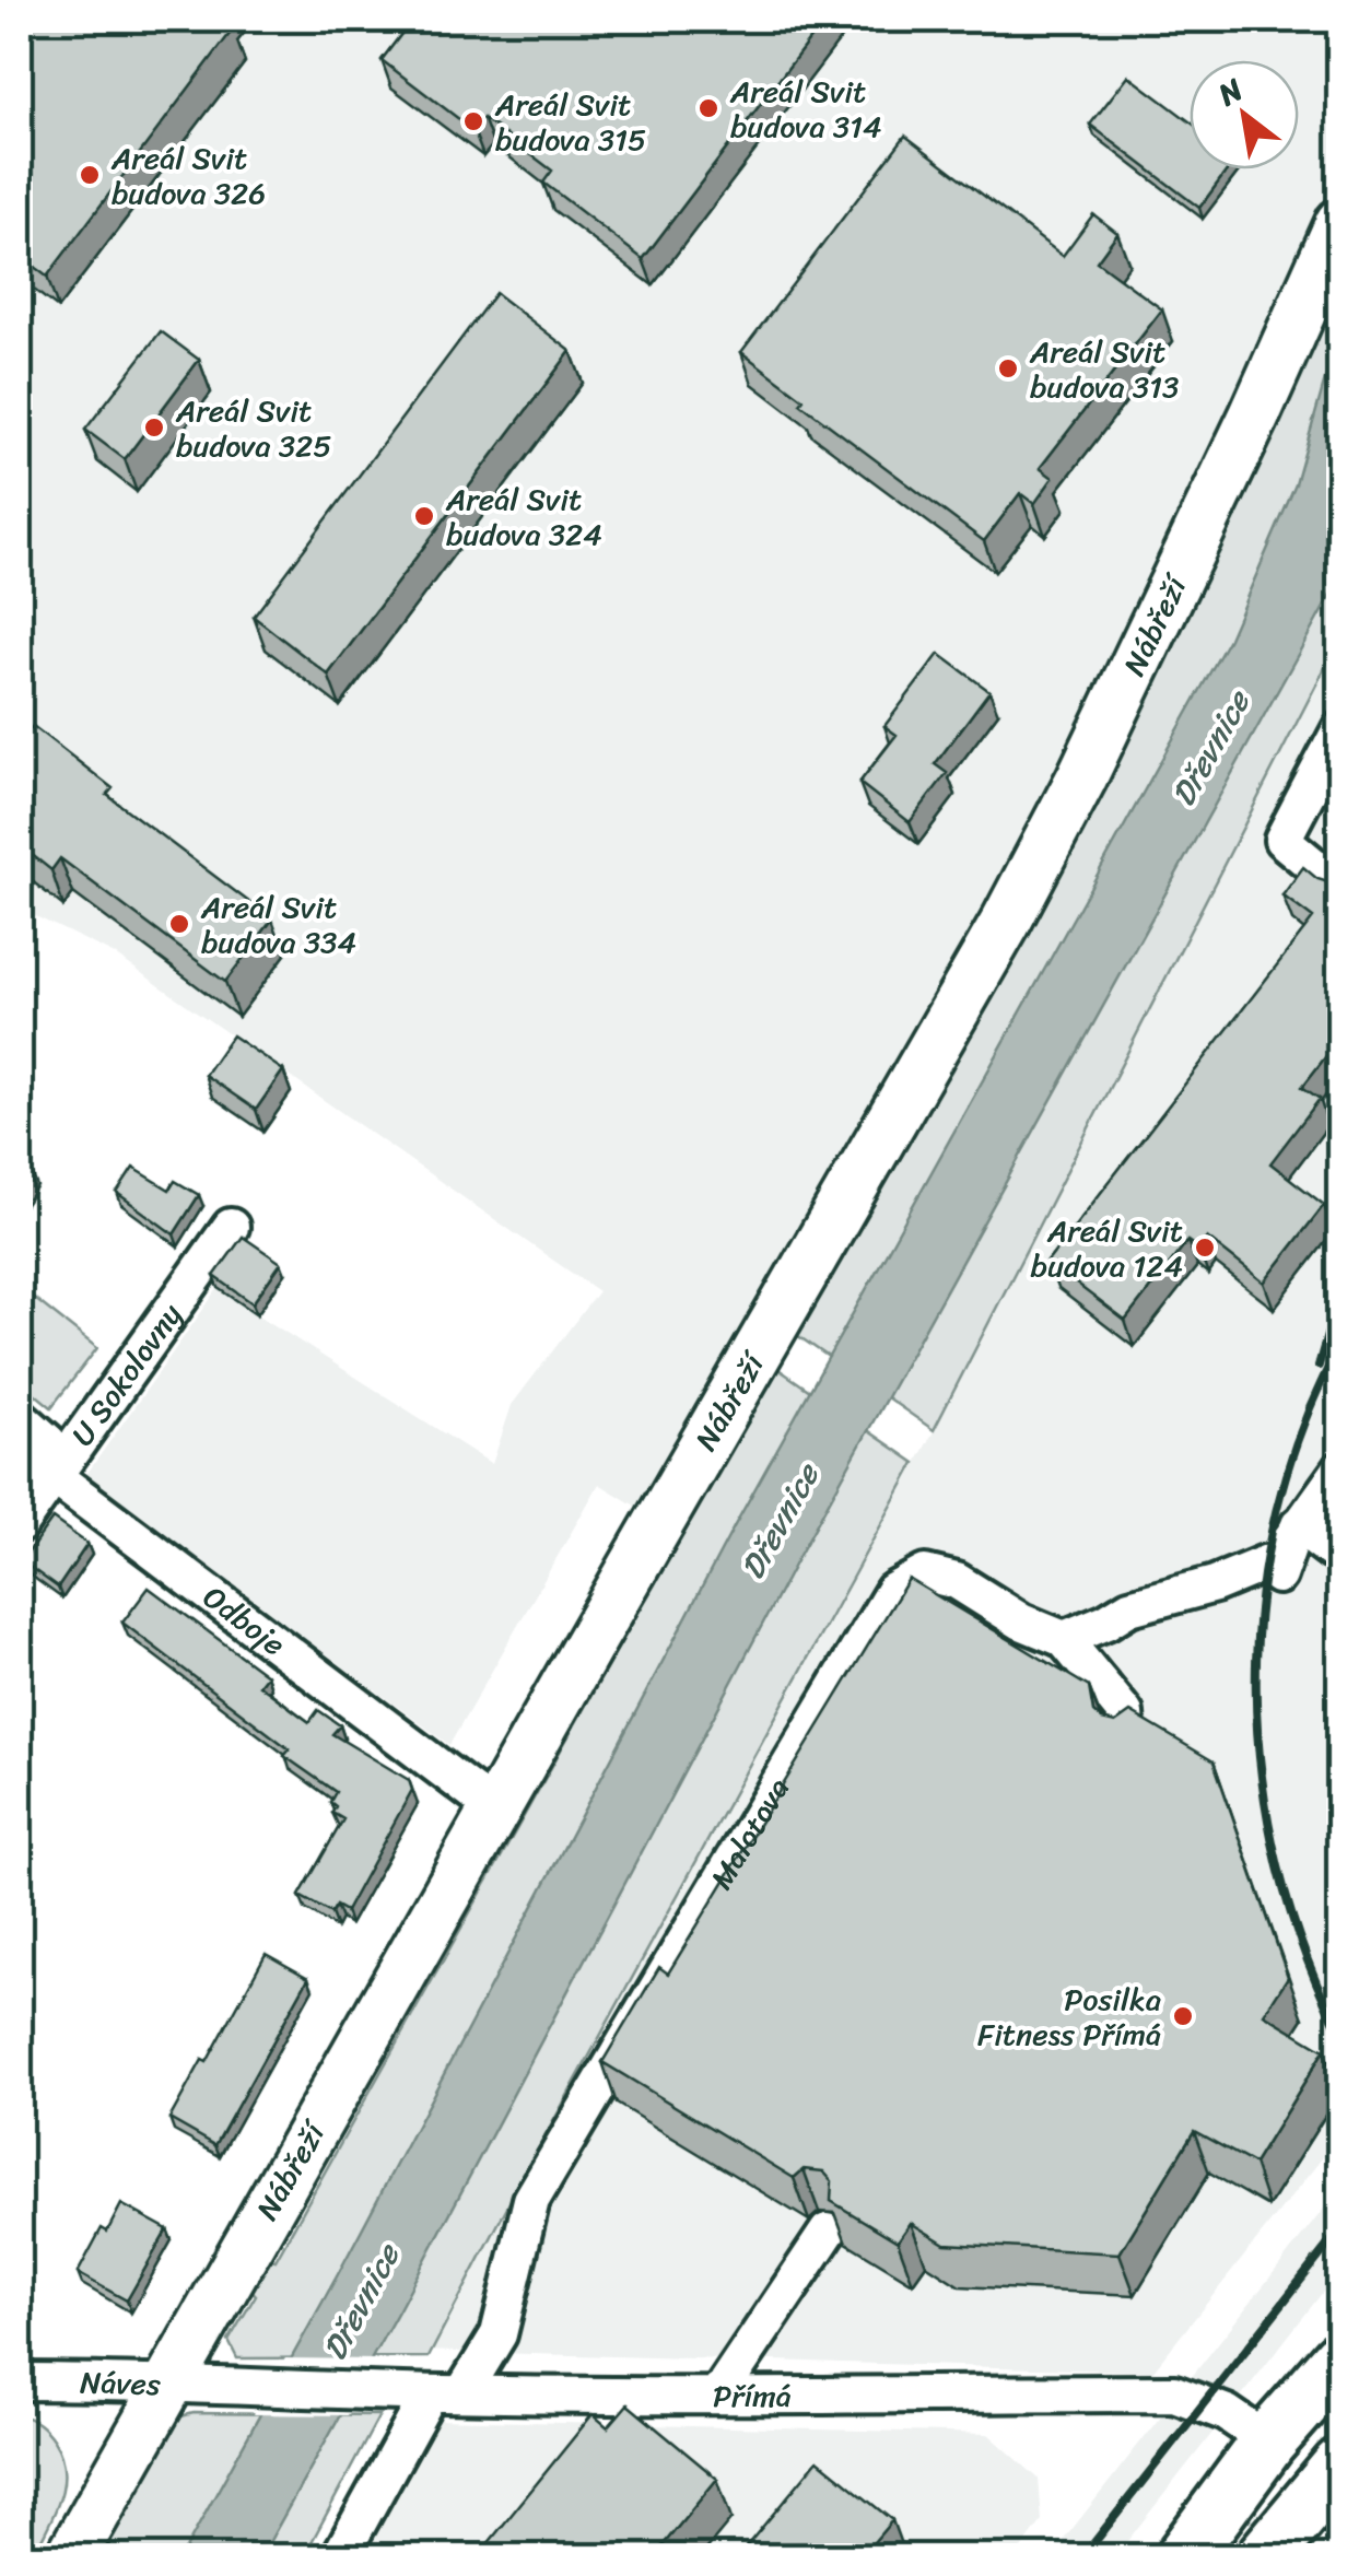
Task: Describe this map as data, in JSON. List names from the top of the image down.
{
  "streets": {
    "street": [
      "Nábřeží",
      "U Sokolovny",
      "Odboje",
      "Malotova",
      "Náves",
      "Přímá"
    ]
  },
  "crossings": [
    ["Nábřeží", "Odboje"],
    ["Nábřeží", "Náves"],
    ["U Sokolovny", "Odboje"],
    ["Malotova", "Přímá"],
    ["Náves", "Přímá"]
  ],
  "water": ["Dřevnice"],
  "places": [
    "Areál Svit budova 314",
    "Areál Svit budova 315",
    "Areál Svit budova 326",
    "Areál Svit budova 313",
    "Areál Svit budova 325",
    "Areál Svit budova 324",
    "Areál Svit budova 334",
    "Areál Svit budova 124",
    "Posilka Fitness Přímá"
  ],
  "north": "top left"
}
